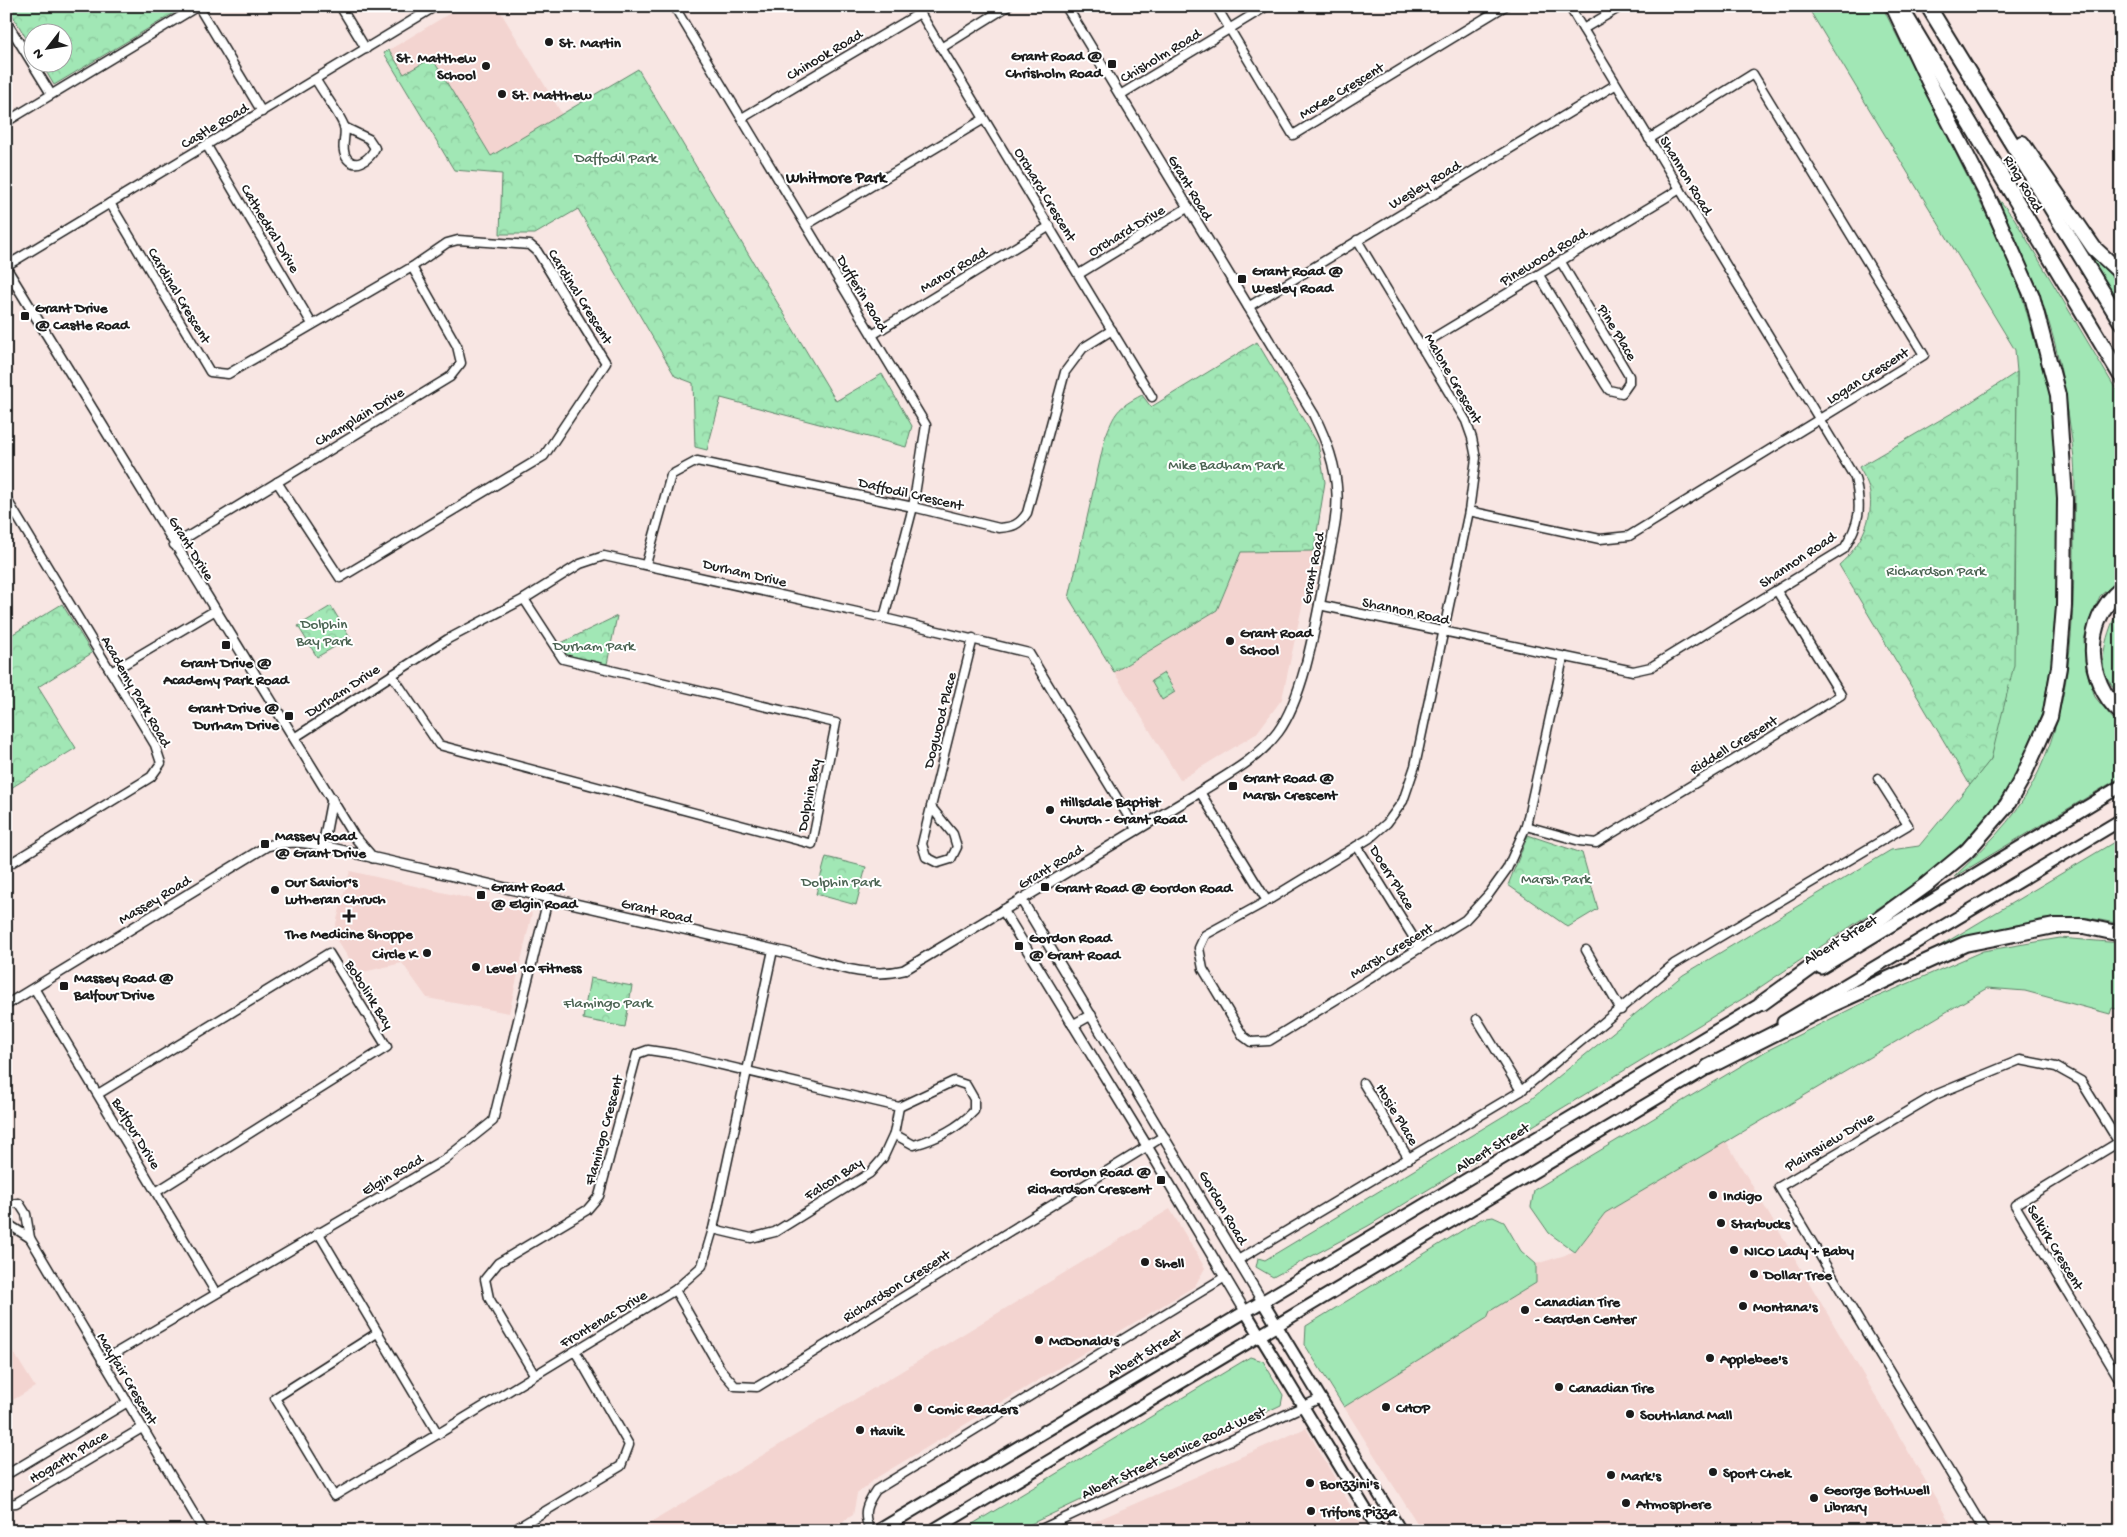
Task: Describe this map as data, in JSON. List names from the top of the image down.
{
  "streets": {
    "highway": ["Ring Road"],
    "main road": ["Albert Street", "Gordon Road"],
    "street": [
      "Chinook Road",
      "Chisholm Road",
      "McKee Crescent",
      "Castle Road",
      "Shannon Road",
      "Wesley Road",
      "Grant Road",
      "Orchard Crescent",
      "Cathedral Drive",
      "Orchard Drive",
      "Pinewood Road",
      "Manor Road",
      "Dufferin Road",
      "Cardinal Crescent",
      "Pine Place",
      "Logan Crescent",
      "Malone Crescent",
      "Champlain Drive",
      "Daffodil Crescent",
      "Grant Drive",
      "Durham Drive",
      "Academy Park Road",
      "Dogwood Place",
      "Riddell Crescent",
      "Dolphin Bay",
      "Doerr Place",
      "Massey Road",
      "Marsh Crescent",
      "Bobolink Bay",
      "Hosie Place",
      "Flamingo Crescent",
      "Balfour Drive",
      "Plainsview Drive",
      "Elgin Road",
      "Falcon Bay",
      "Selkirk Crescent",
      "Richardson Crescent",
      "Frontenac Drive",
      "Mayfair Crescent",
      "Albert Street Service Road West",
      "Hogarth Place"
    ]
  },
  "crossings": [
    ["Chinook Road", "Orchard Crescent"],
    ["Chinook Road", "Dufferin Road"],
    ["Chisholm Road", "McKee Crescent"],
    ["Chisholm Road", "Grant Road"],
    ["Castle Road", "Cathedral Drive"],
    ["Castle Road", "Cardinal Crescent"],
    ["Castle Road", "Grant Drive"],
    ["Shannon Road", "Wesley Road"],
    ["Shannon Road", "Grant Road"],
    ["Shannon Road", "Pinewood Road"],
    ["Shannon Road", "Logan Crescent"],
    ["Shannon Road", "Malone Crescent"],
    ["Shannon Road", "Riddell Crescent"],
    ["Shannon Road", "Marsh Crescent"],
    ["Wesley Road", "Grant Road"],
    ["Wesley Road", "Malone Crescent"],
    ["Grant Road", "Orchard Drive"],
    ["Grant Road", "Grant Drive"],
    ["Grant Road", "Durham Drive"],
    ["Grant Road", "Massey Road"],
    ["Grant Road", "Elgin Road"],
    ["Grant Road", "Gordon Road"],
    ["Grant Road", "Frontenac Drive"],
    ["Orchard Crescent", "Orchard Drive"],
    ["Orchard Crescent", "Manor Road"],
    ["Orchard Crescent", "Daffodil Crescent"],
    ["Cathedral Drive", "Cardinal Crescent"],
    ["Pinewood Road", "Pine Place"],
    ["Pinewood Road", "Malone Crescent"],
    ["Manor Road", "Dufferin Road"],
    ["Dufferin Road", "Daffodil Crescent"],
    ["Dufferin Road", "Durham Drive"],
    ["Cardinal Crescent", "Champlain Drive"],
    ["Logan Crescent", "Malone Crescent"],
    ["Malone Crescent", "Marsh Crescent"],
    ["Champlain Drive", "Grant Drive"],
    ["Daffodil Crescent", "Durham Drive"],
    ["Grant Drive", "Durham Drive"],
    ["Durham Drive", "Dogwood Place"],
    ["Durham Drive", "Dolphin Bay"],
    ["Riddell Crescent", "Marsh Crescent"],
    ["Doerr Place", "Marsh Crescent"],
    ["Massey Road", "Balfour Drive"],
    ["Albert Street", "Gordon Road"],
    ["Bobolink Bay", "Balfour Drive"],
    ["Flamingo Crescent", "Frontenac Drive"],
    ["Balfour Drive", "Elgin Road"],
    ["Plainsview Drive", "Selkirk Crescent"],
    ["Elgin Road", "Mayfair Crescent"],
    ["Falcon Bay", "Frontenac Drive"],
    ["Gordon Road", "Richardson Crescent"],
    ["Gordon Road", "Albert Street Service Road West"],
    ["Richardson Crescent", "Frontenac Drive"],
    ["Mayfair Crescent", "Hogarth Place"]
  ],
  "districts": ["Whitmore Park"],
  "parks": [
    "Daffodil Park",
    "Mike Badham Park",
    "Richardson Park",
    "Dolphin Bay Park",
    "Durham Park",
    "Marsh Park",
    "Dolphin Park",
    "Flamingo Park"
  ],
  "places": {
    "other": [
      "St. Martin",
      "St. Matthew School",
      "St. Matthew",
      "Grant Road School",
      "Hillsdale Baptist Church - Grant Road",
      "Our Savior's Lutheran Chruch",
      "Circle K",
      "Level 10 Fitness",
      "Indigo",
      "Starbucks",
      "NICO Lady + Baby",
      "Shell",
      "Dollar Tree",
      "Montana's",
      "Canadian Tire - Garden Center",
      "McDonald's",
      "Applebee's",
      "Canadian Tire",
      "CHOP",
      "Comic Readers",
      "Southland Mall",
      "Havik",
      "Sport Chek",
      "Mark's",
      "Bonzzini's",
      "George Bothwell Library",
      "Atmosphere",
      "Trifons Pizza"
    ],
    "transit": [
      "Grant Road @ Chrisholm Road",
      "Grant Road @ Wesley Road",
      "Grant Drive @ Castle Road",
      "Grant Drive @ Academy Park Road",
      "Grant Drive @ Durham Drive",
      "Grant Road @ Marsh Crescent",
      "Massey Road @ Grant Drive",
      "Grant Road @ Gordon Road",
      "Grant Road @ Elgin Road",
      "Gordon Road @ Grant Road",
      "Massey Road @ Balfour Drive",
      "Gordon Road @ Richardson Crescent"
    ],
    "health": ["The Medicine Shoppe"]
  },
  "north": "bottom left"
}
